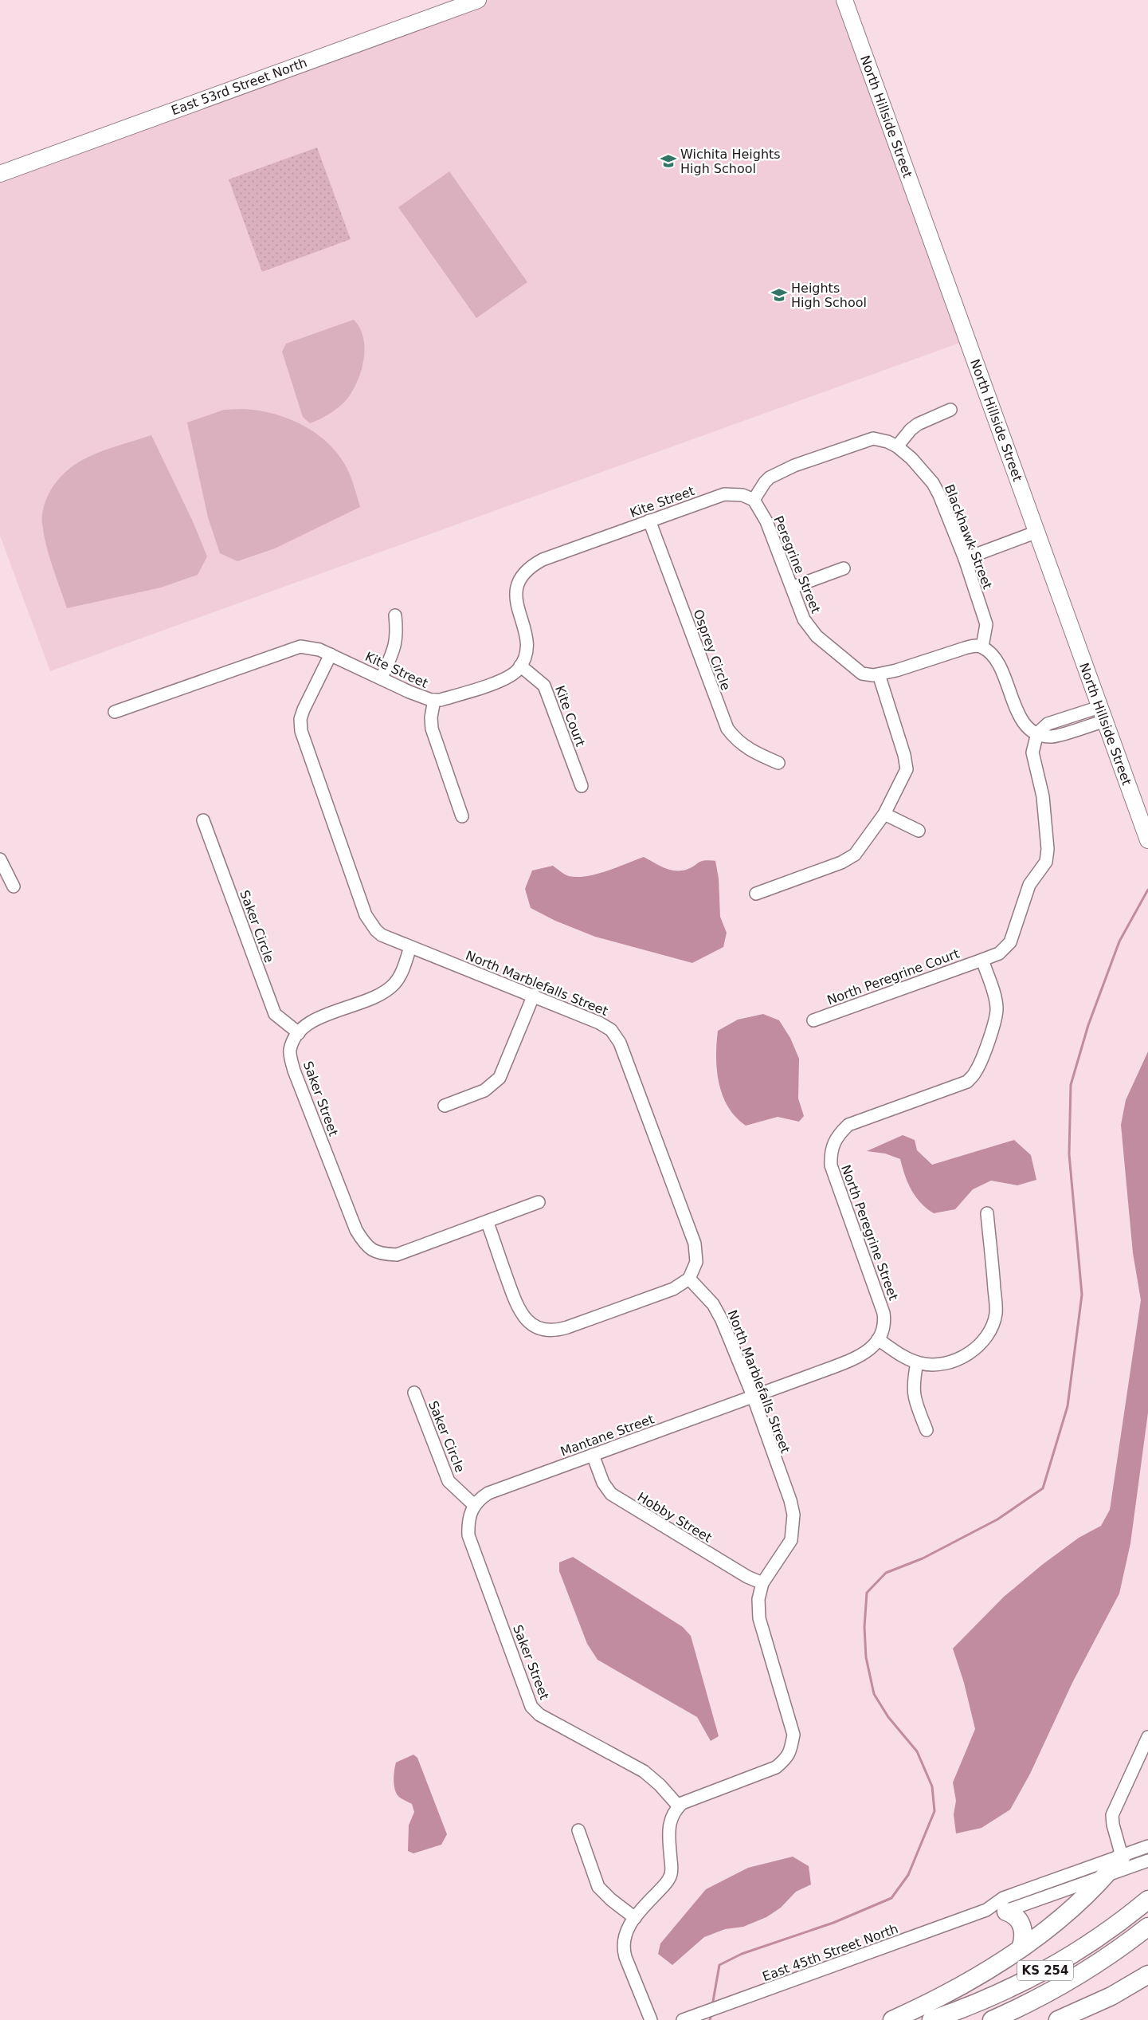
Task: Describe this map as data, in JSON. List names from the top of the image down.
{
  "streets": {
    "highway": ["KS 254"],
    "main road": ["East 53rd Street North", "North Hillside Street"],
    "street": [
      "Kite Street",
      "Blackhawk Street",
      "Peregrine Street",
      "Osprey Circle",
      "Kite Court",
      "Saker Circle",
      "North Peregrine Court",
      "North Marblefalls Street",
      "Saker Street",
      "North Peregrine Street",
      "Mantane Street",
      "Hobby Street",
      "East 45th Street North"
    ]
  },
  "crossings": [
    ["Kite Street", "Blackhawk Street"],
    ["Kite Street", "Peregrine Street"],
    ["Kite Street", "Osprey Circle"],
    ["Kite Street", "Kite Court"],
    ["Kite Street", "North Marblefalls Street"],
    ["Blackhawk Street", "Peregrine Street"],
    ["Saker Circle", "Saker Street"],
    ["Saker Circle", "Mantane Street"],
    ["North Peregrine Court", "North Peregrine Street"],
    ["North Marblefalls Street", "Saker Street"],
    ["North Marblefalls Street", "Mantane Street"],
    ["North Marblefalls Street", "Hobby Street"],
    ["Saker Street", "Mantane Street"],
    ["North Peregrine Street", "Mantane Street"],
    ["Mantane Street", "Hobby Street"]
  ],
  "places": {
    "school or university": ["Wichita Heights High School", "Heights High School"]
  }
}
